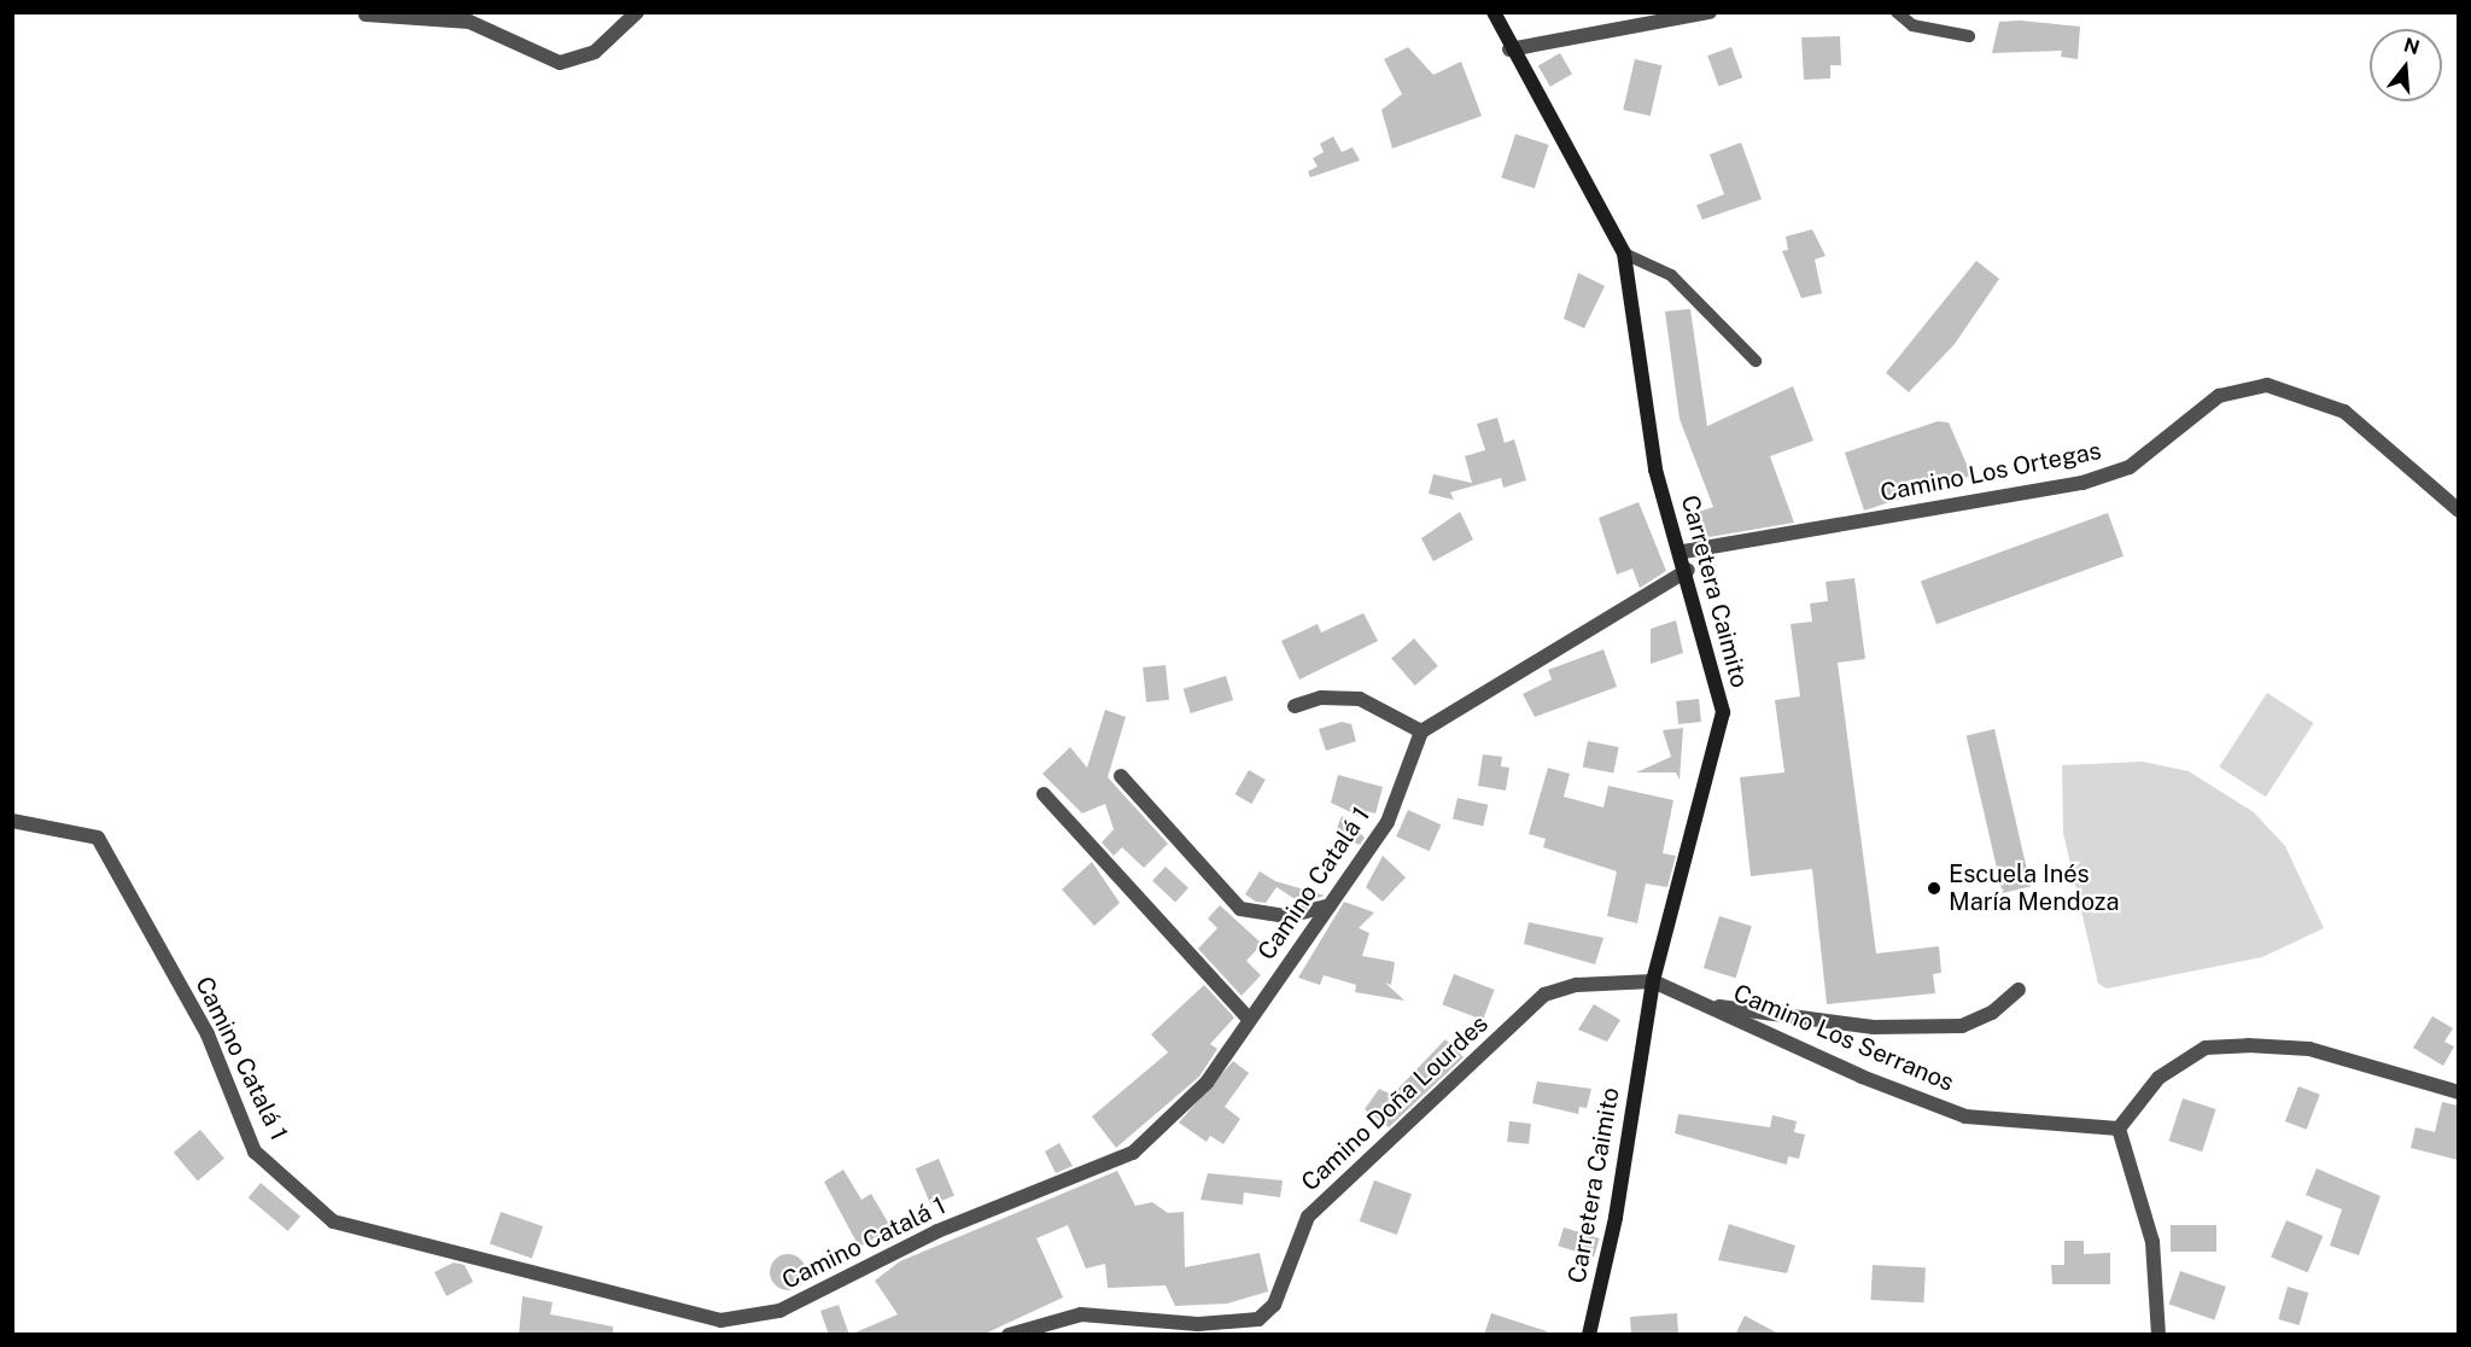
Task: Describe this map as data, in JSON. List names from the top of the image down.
{
  "streets": {
    "street": [
      "Camino Los Ortegas",
      "Carretera Caimito",
      "Camino Catalá 1",
      "Camino Los Serranos",
      "Camino Doña Lourdes"
    ]
  },
  "crossings": [
    ["Camino Los Ortegas", "Carretera Caimito"],
    ["Carretera Caimito", "Camino Los Serranos"],
    ["Carretera Caimito", "Camino Doña Lourdes"],
    ["Camino Los Serranos", "Camino Doña Lourdes"]
  ],
  "places": ["Escuela Inés María Mendoza"],
  "north": "top"
}
